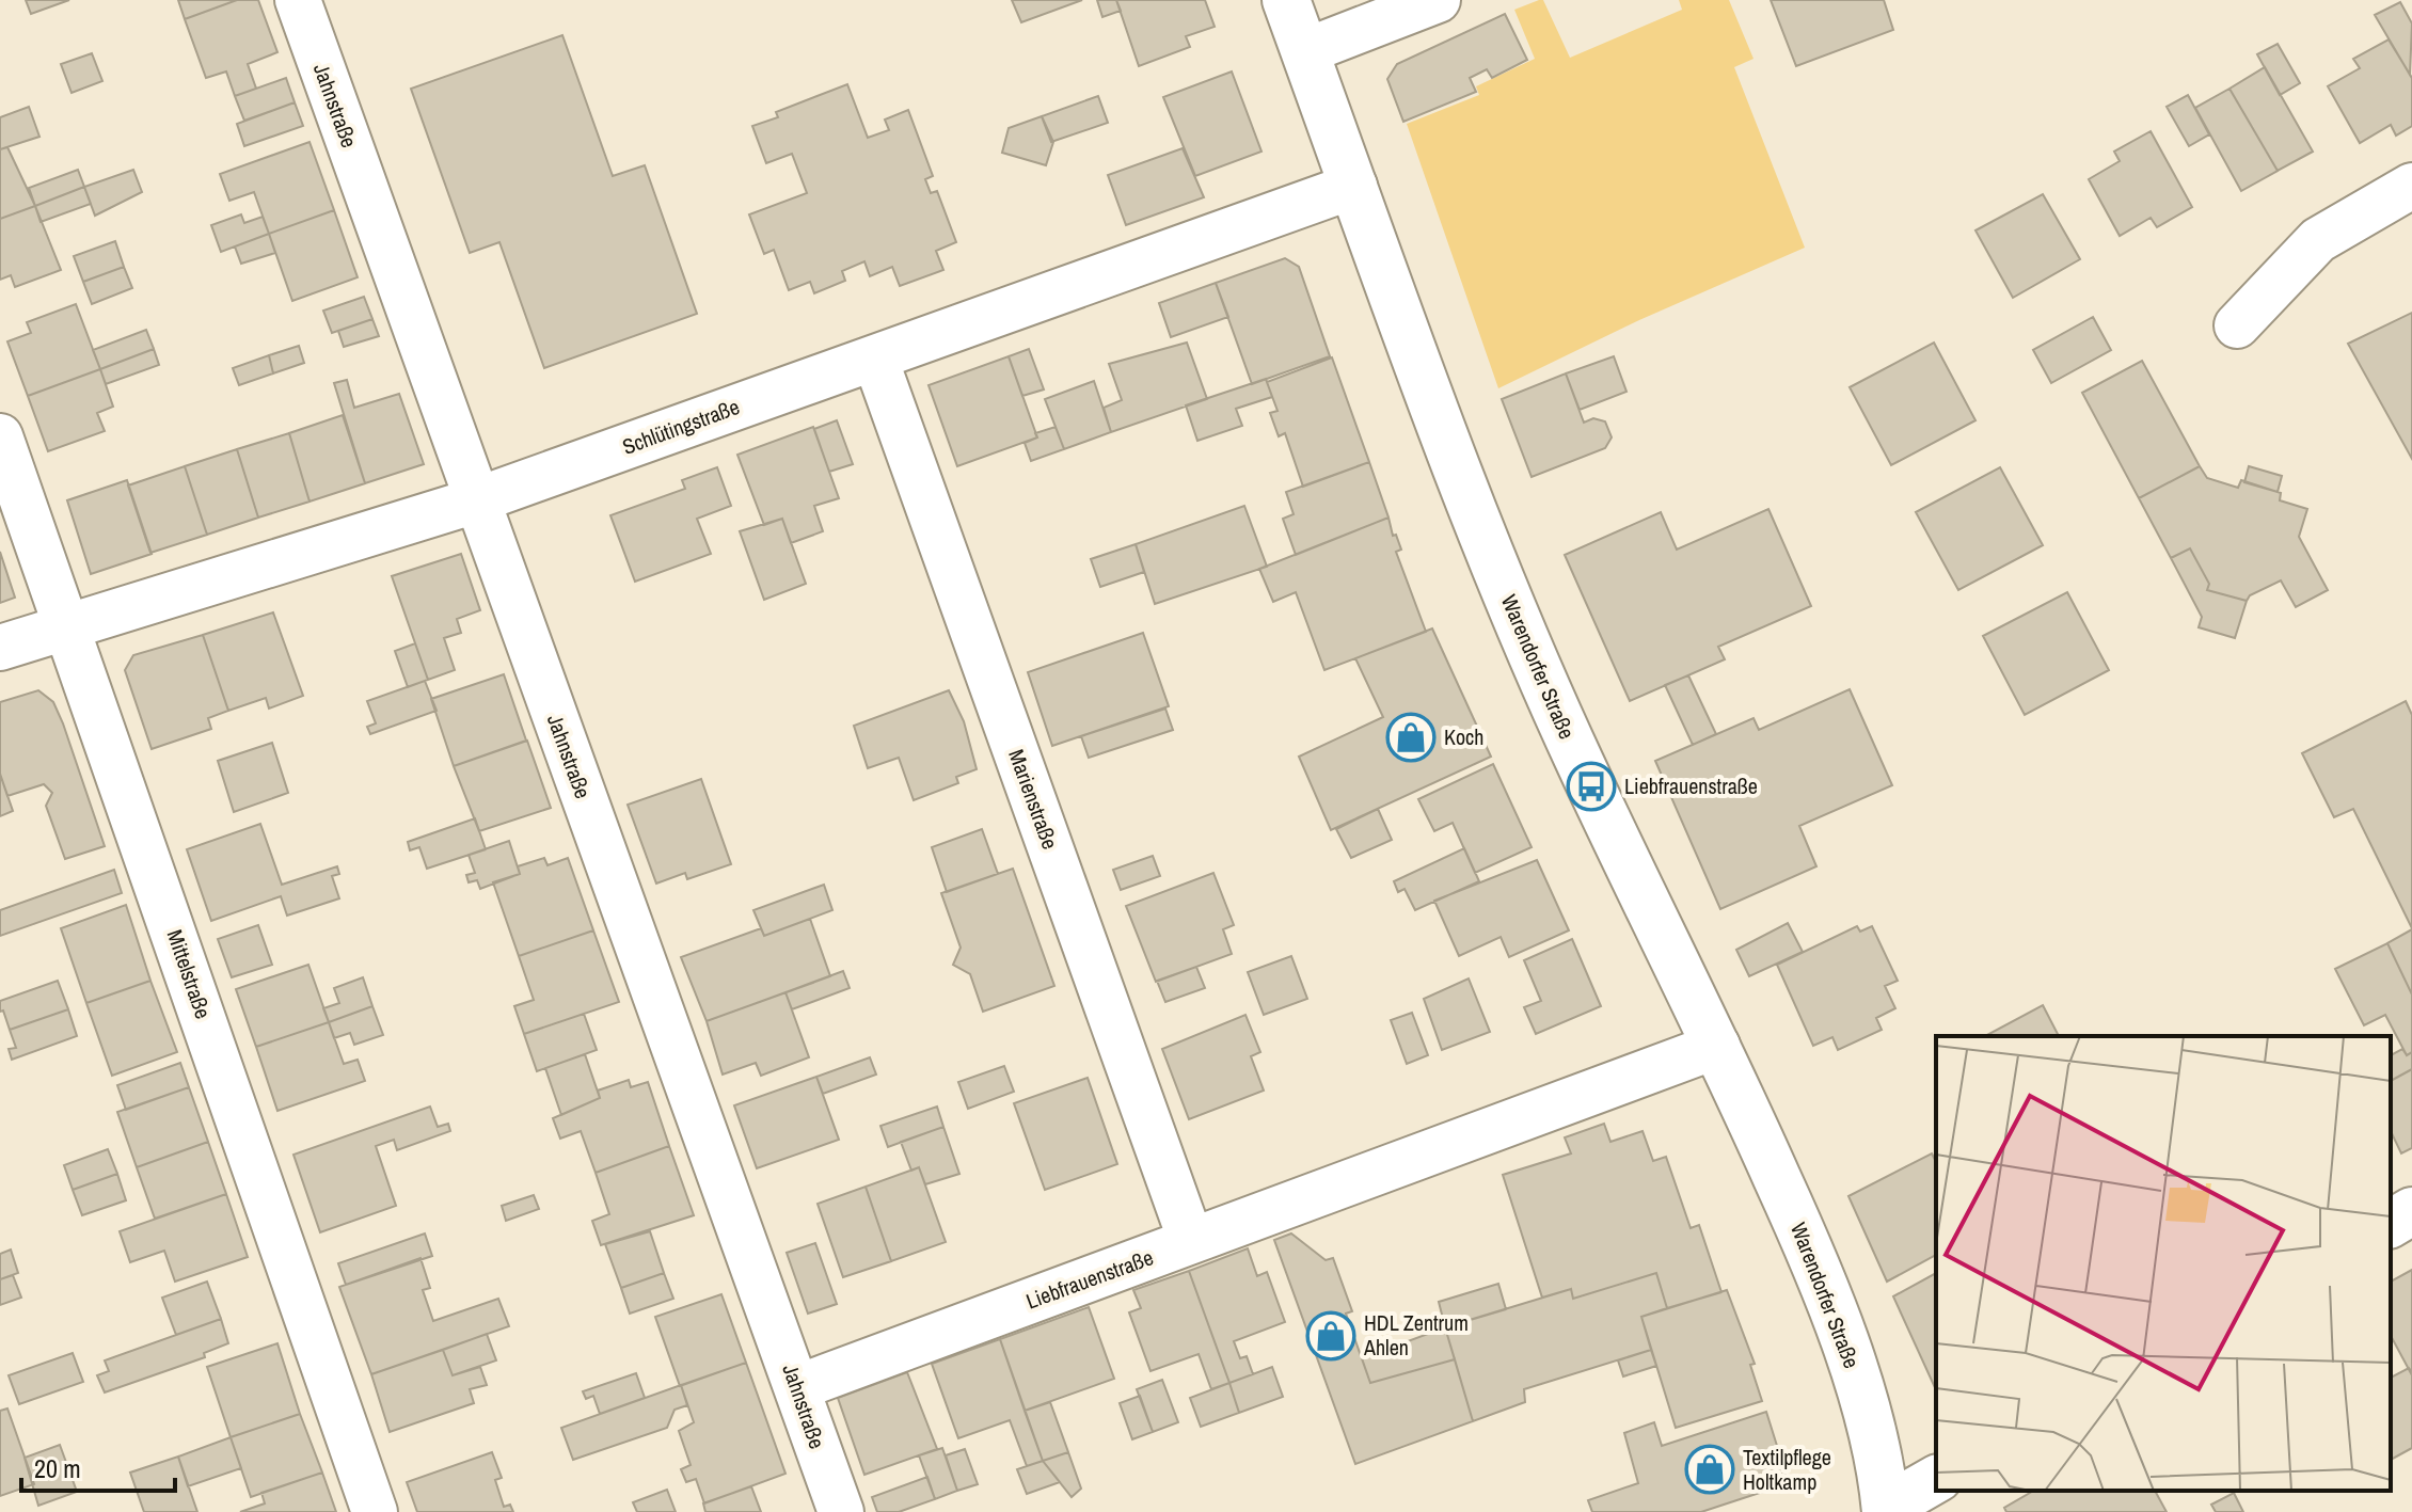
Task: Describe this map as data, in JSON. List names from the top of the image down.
{
  "streets": {
    "street": [
      "Jahnstraße",
      "Schlütingstraße",
      "Warendorfer Straße",
      "Marienstraße",
      "Mittelstraße",
      "Liebfrauenstraße"
    ]
  },
  "crossings": [
    ["Jahnstraße", "Schlütingstraße"],
    ["Jahnstraße", "Liebfrauenstraße"],
    ["Schlütingstraße", "Warendorfer Straße"],
    ["Schlütingstraße", "Marienstraße"],
    ["Schlütingstraße", "Mittelstraße"],
    ["Warendorfer Straße", "Liebfrauenstraße"],
    ["Marienstraße", "Liebfrauenstraße"]
  ],
  "places": {
    "shop": ["Koch", "HDL Zentrum Ahlen", "Textilpflege Holtkamp"],
    "bus stop": ["Liebfrauenstraße"]
  },
  "scale_bar": "20 m"
}
